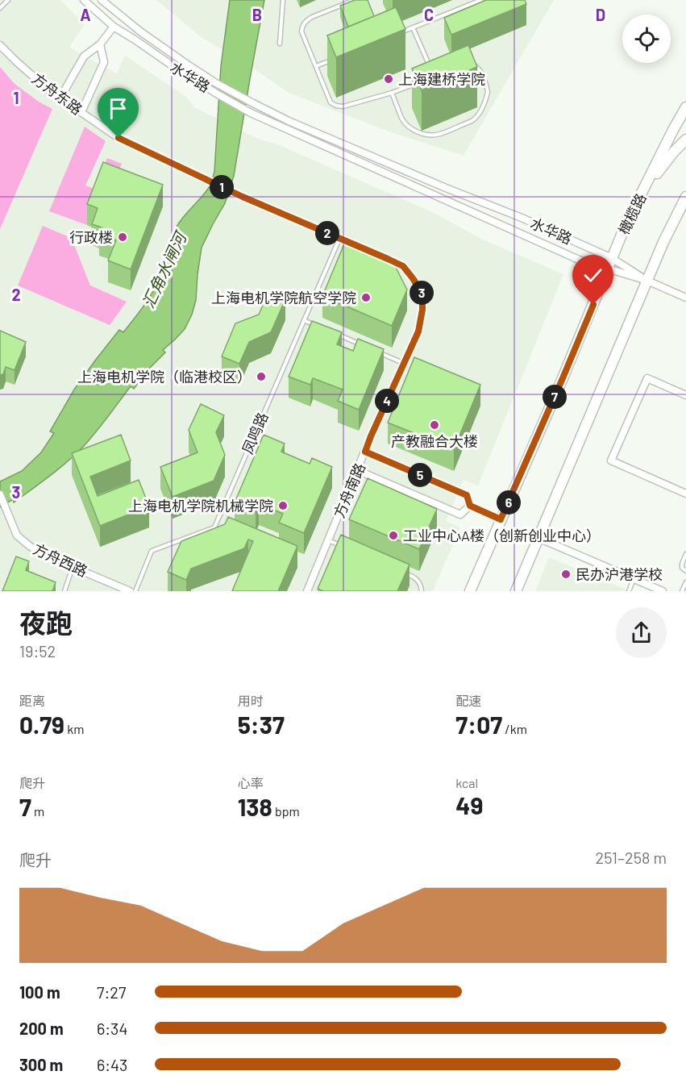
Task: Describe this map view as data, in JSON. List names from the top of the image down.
{
  "streets": {
    "main road": ["橄榄路"],
    "street": [
      "水华路",
      "方舟东路",
      "方舟南路",
      "方舟西路"
    ],
    "lane": ["凤鸣路"]
  },
  "crossings": [
    ["水华路", "橄榄路"],
    ["方舟东路", "凤鸣路"]
  ],
  "water": ["汇角水闸河"],
  "places": [
    "上海建桥学院",
    "行政楼",
    "上海电机学院航空学院",
    "上海电机学院（临港校区）",
    "产教融合大楼",
    "上海电机学院机械学院",
    "工业中心A楼（创新创业中心）",
    "民办沪港学校"
  ],
  "page": {
    "pins": [
      "1",
      "2",
      "3",
      "7",
      "4",
      "5",
      "6"
    ],
    "heading": ["夜跑", "19:52"],
    "stats": [
      ["距离", "0.79 km"],
      ["用时", "5:37"],
      ["配速", "7:07 /km"],
      ["爬升", "7 m"],
      ["心率", "138 bpm"],
      ["kcal", "49"]
    ],
    "chart": ["爬升", "251–258 m"],
    "list": [
      {
        "name": "100 m",
        "note": "7:27"
      },
      {
        "name": "200 m",
        "note": "6:34"
      },
      {
        "name": "300 m",
        "note": "6:43"
      }
    ]
  },
  "grid": {
    "columns": [
      "A",
      "B",
      "C",
      "D"
    ],
    "rows": ["1", "2", "3"]
  }
}
